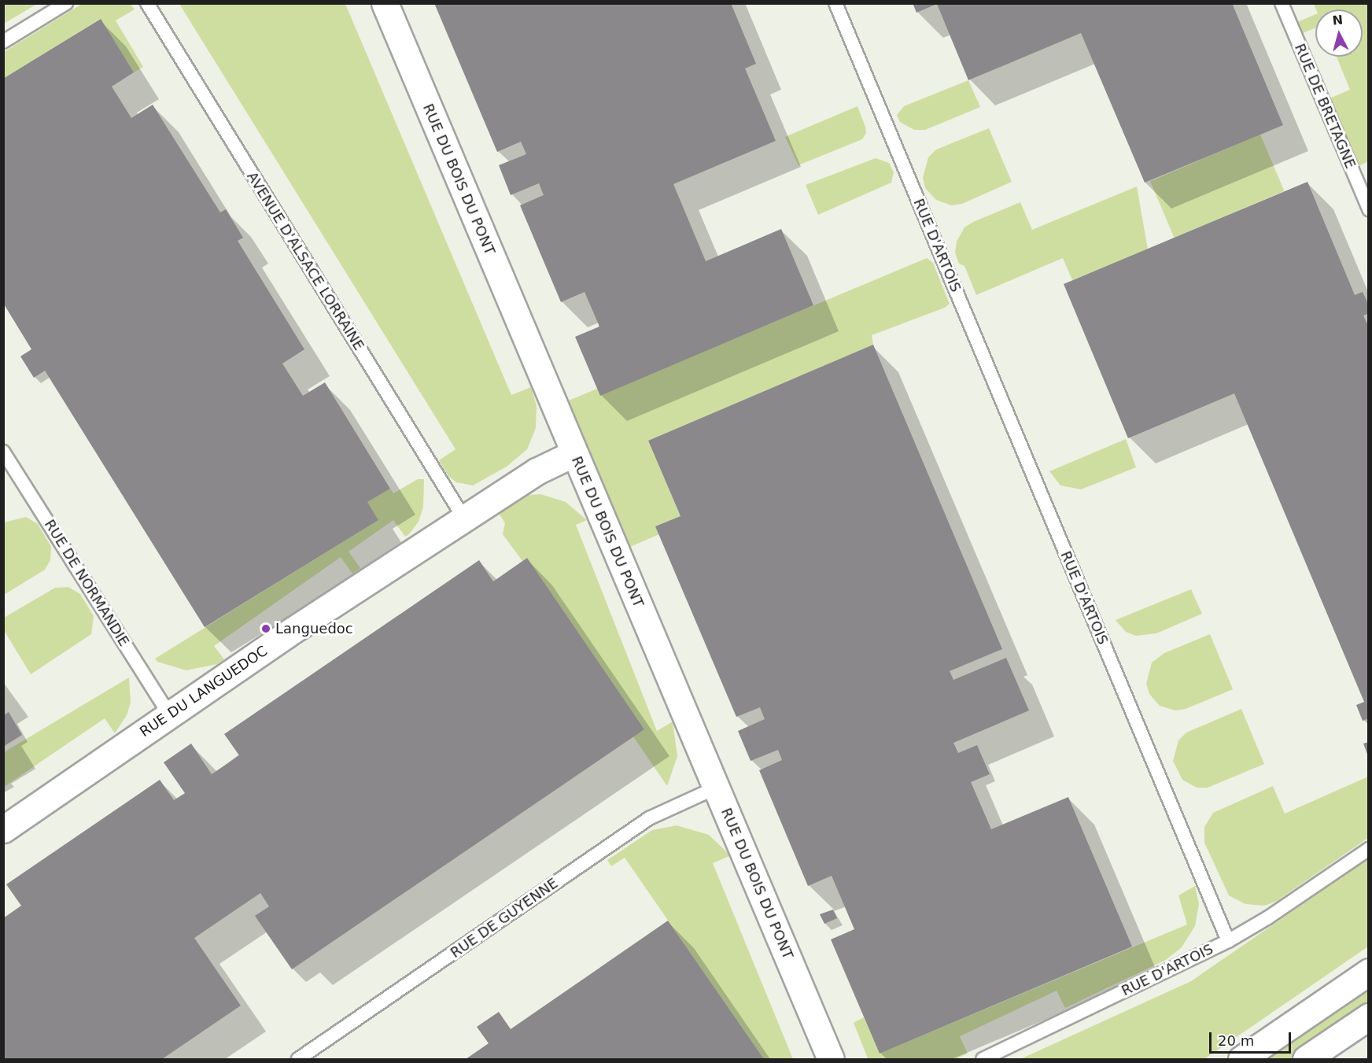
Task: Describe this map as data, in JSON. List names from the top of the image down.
{
  "streets": {
    "street": ["RUE DU BOIS DU PONT", "RUE DU LANGUEDOC"],
    "lane": [
      "RUE DE BRETAGNE",
      "RUE D'ARTOIS",
      "AVENUE D'ALSACE LORRAINE",
      "RUE DE NORMANDIE",
      "RUE DE GUYENNE"
    ]
  },
  "crossings": [
    ["RUE DU BOIS DU PONT", "RUE DU LANGUEDOC"],
    ["RUE DU BOIS DU PONT", "RUE DE GUYENNE"],
    ["AVENUE D'ALSACE LORRAINE", "RUE DU LANGUEDOC"],
    ["RUE DE NORMANDIE", "RUE DU LANGUEDOC"]
  ],
  "places": ["Languedoc"],
  "scale_bar": "20 m",
  "north": "top"
}
